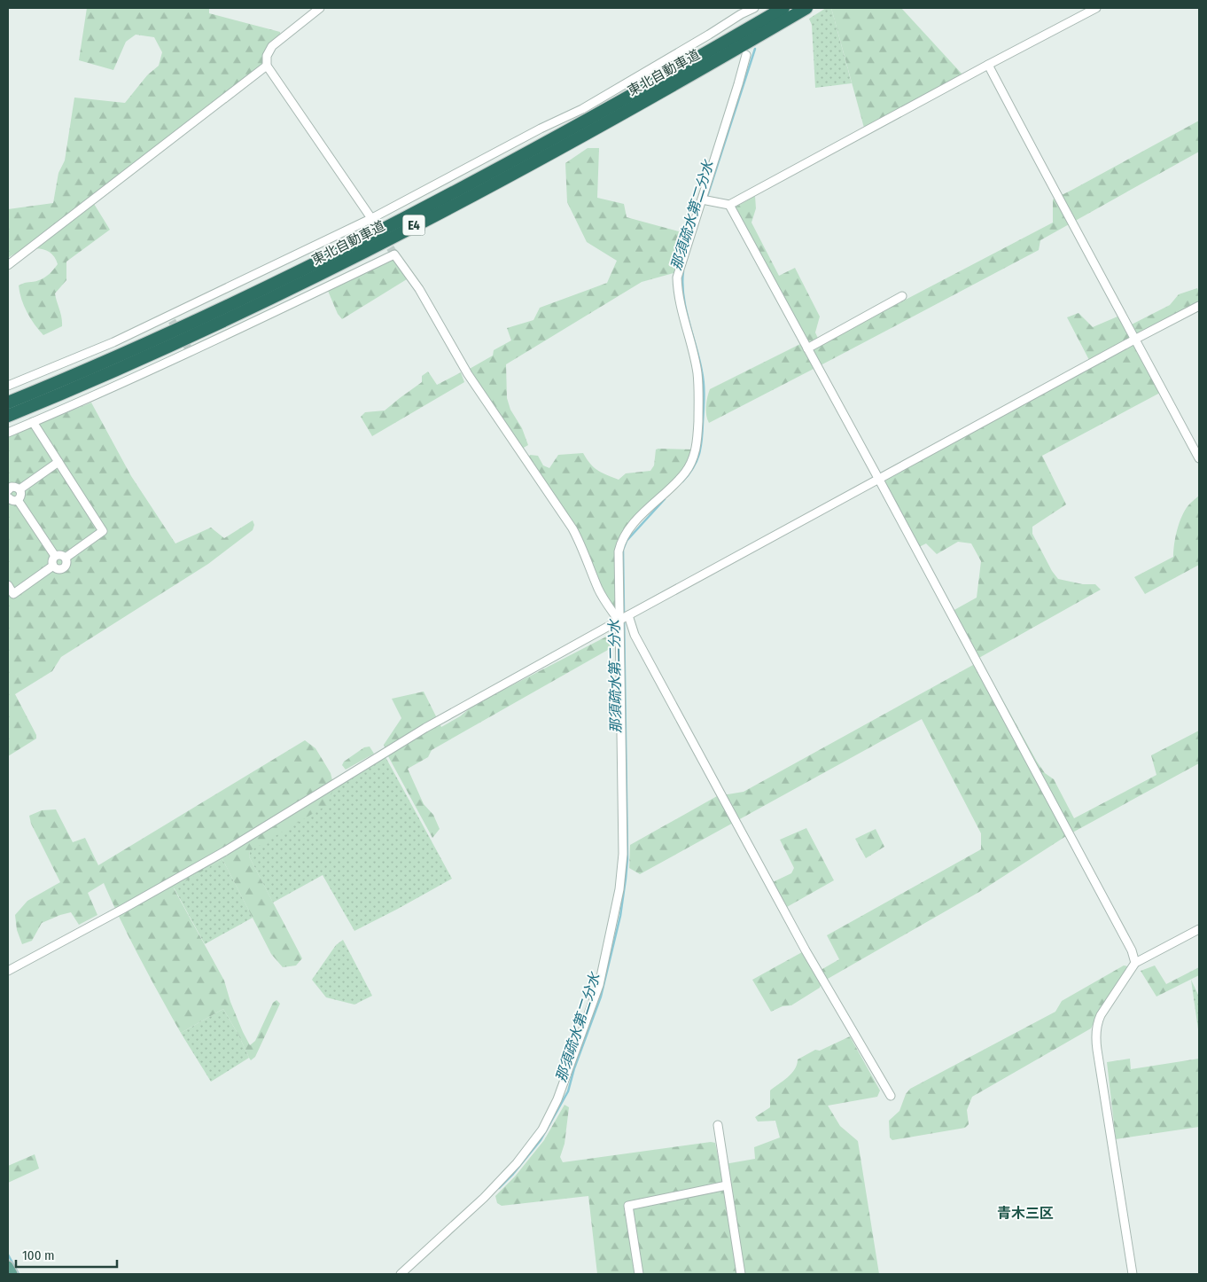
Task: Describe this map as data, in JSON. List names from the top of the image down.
{
  "streets": {
    "highway": ["東北自動車道", "E4"]
  },
  "districts": ["青木三区"],
  "water": ["那須疏水第二分水"],
  "scale_bar": "100 m"
}
